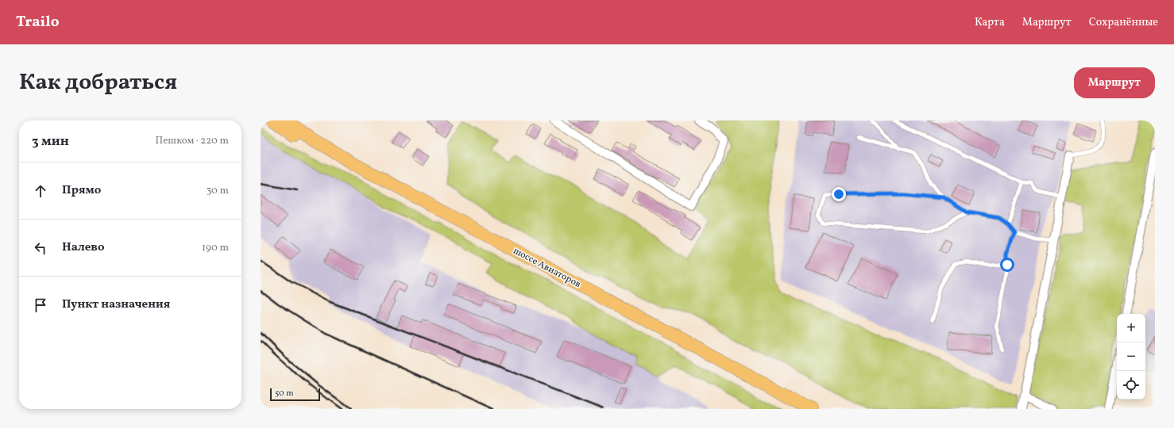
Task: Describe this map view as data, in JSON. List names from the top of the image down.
{
  "streets": {
    "main road": ["шоссе Авиаторов"]
  },
  "scale_bar": "50 m",
  "page": {
    "header": "Trailo",
    "nav": ["Карта", "Маршрут", "Сохранённые"],
    "title": "Как добраться",
    "buttons": "Маршрут",
    "heading": ["3 мин", "Пешком · 220 m"],
    "list": [
      ["Прямо", "30 m"],
      ["Налево", "190 m"],
      "Пункт назначения"
    ],
    "map_buttons": ["+", "−"],
    "scale": "50 m"
  }
}
